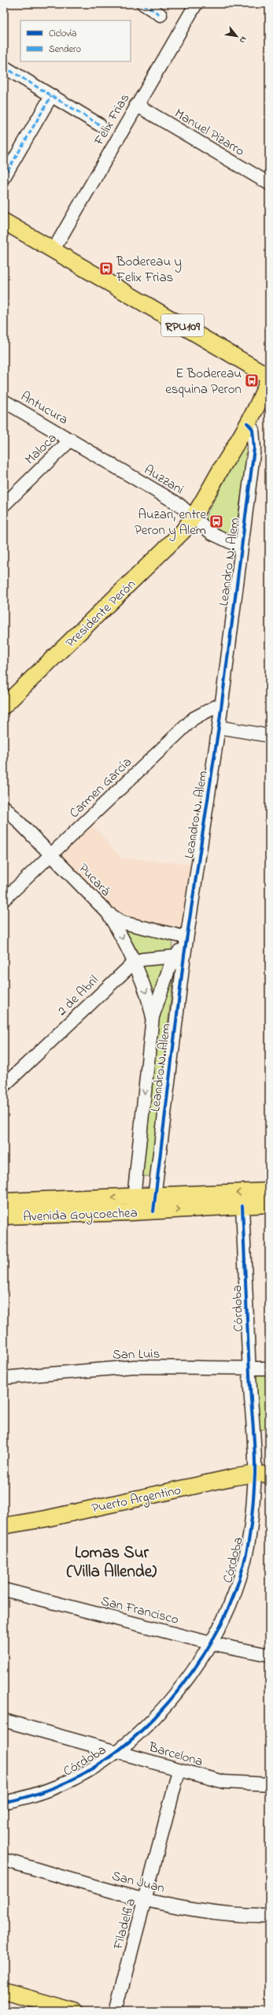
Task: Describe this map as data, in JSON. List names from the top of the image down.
{
  "streets": {
    "main road": [
      "RPU109",
      "Presidente Perón",
      "Avenida Goycoechea",
      "Puerto Argentino"
    ],
    "street": [
      "Felix Frias",
      "Manuel Pizarro",
      "Antucura",
      "Maloca",
      "Auzzani",
      "Leandro N. Alem",
      "Carmen García",
      "Pucará",
      "2 de Abril",
      "Córdoba",
      "San Luis",
      "San Francisco",
      "Barcelona",
      "San Juan",
      "Filadelfia"
    ]
  },
  "crossings": [
    ["Felix Frias", "Manuel Pizarro"],
    ["Felix Frias", "RPU109"],
    ["RPU109", "Presidente Perón"],
    ["Antucura", "Maloca"],
    ["Antucura", "Auzzani"],
    ["Maloca", "Auzzani"],
    ["Auzzani", "Leandro N. Alem"],
    ["Auzzani", "Presidente Perón"],
    ["Leandro N. Alem", "Presidente Perón"],
    ["Leandro N. Alem", "Carmen García"],
    ["Leandro N. Alem", "Pucará"],
    ["Leandro N. Alem", "2 de Abril"],
    ["Leandro N. Alem", "Avenida Goycoechea"],
    ["Carmen García", "Pucará"],
    ["Avenida Goycoechea", "Córdoba"],
    ["Córdoba", "San Luis"],
    ["Córdoba", "Puerto Argentino"],
    ["Córdoba", "San Francisco"],
    ["Córdoba", "Barcelona"],
    ["Barcelona", "Filadelfia"],
    ["San Juan", "Filadelfia"]
  ],
  "districts": ["Lomas Sur (Villa Allende)"],
  "places": {
    "bus stop": ["Bodereau y Felix Frias", "E Bodereau esquina Peron", "Auzari, entre Peron y Alem"]
  },
  "legend": ["Ciclovía", "Sendero"],
  "north": "bottom right"
}
